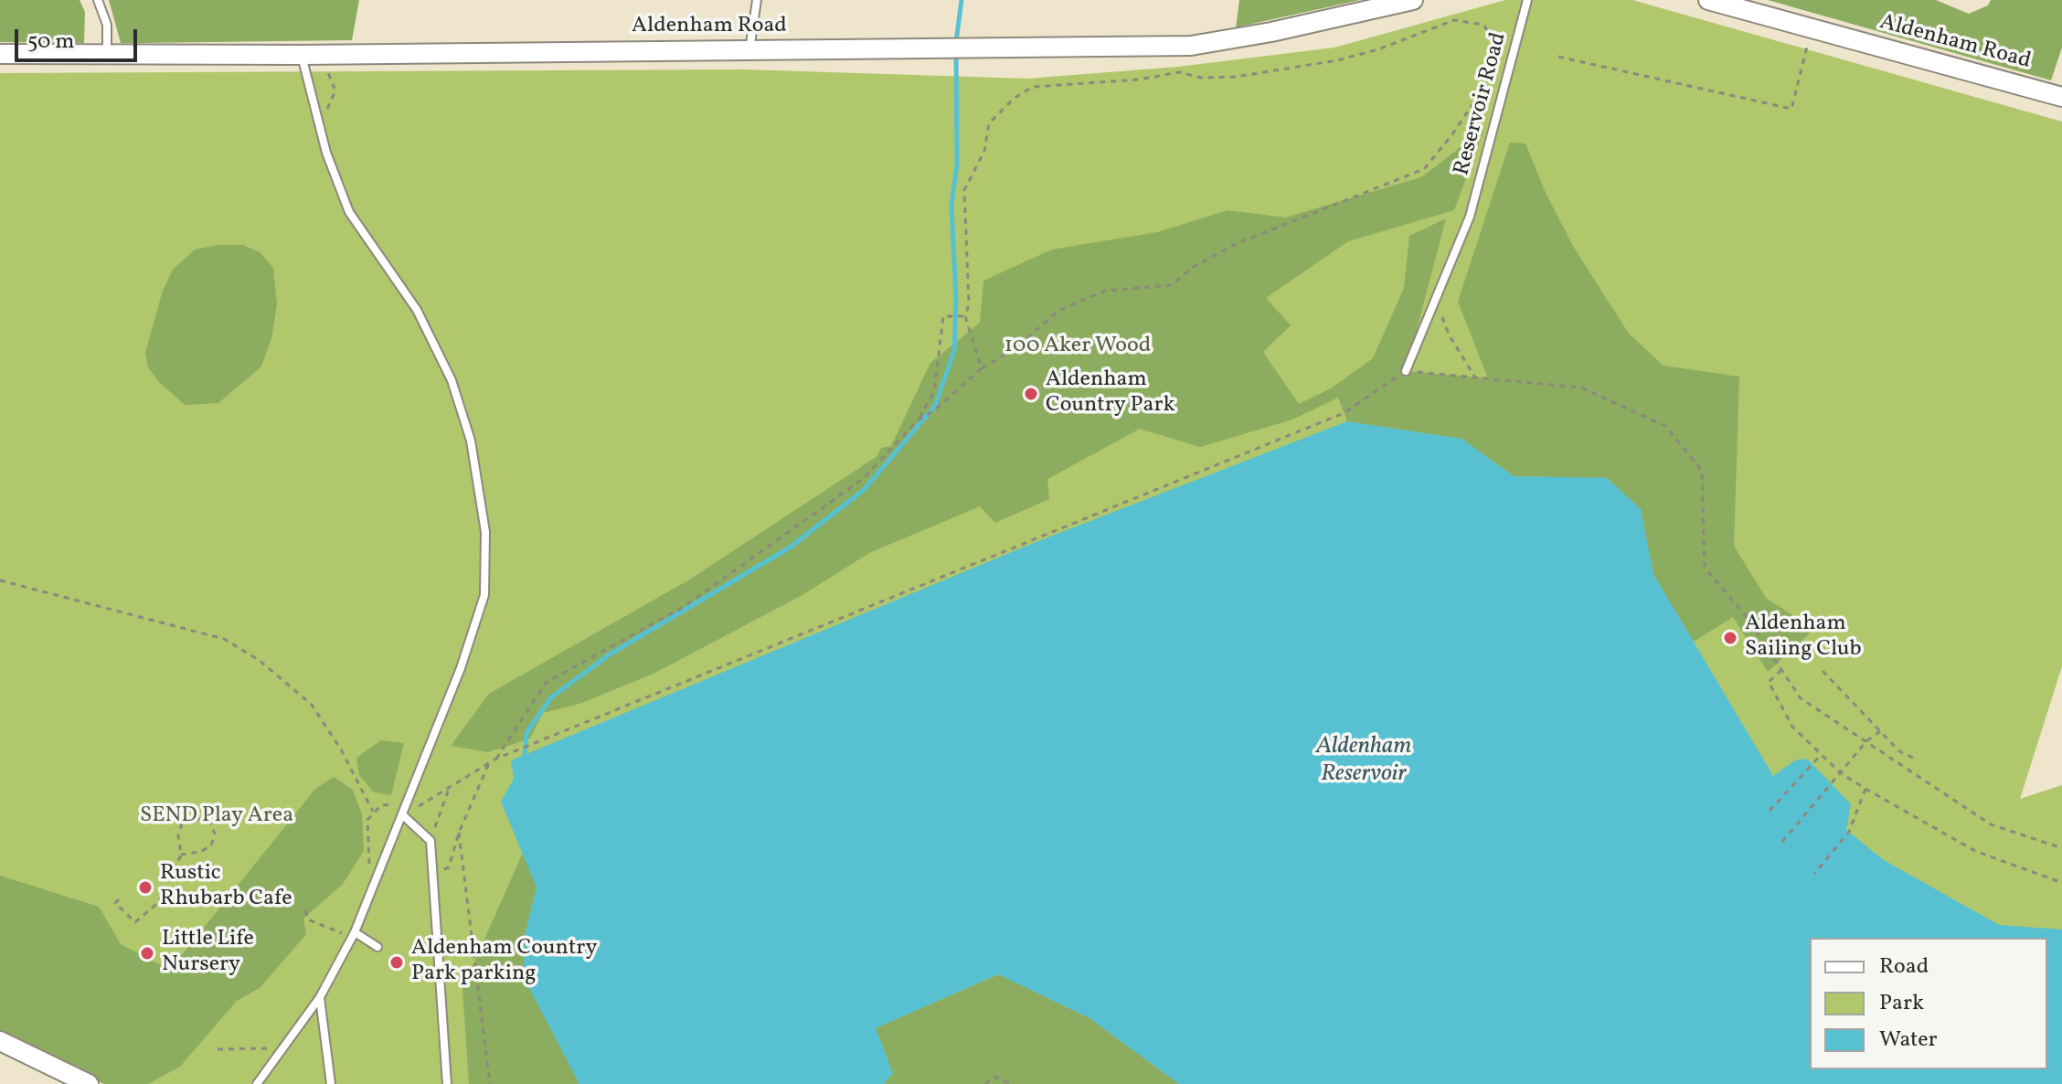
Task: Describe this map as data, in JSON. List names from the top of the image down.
{
  "streets": {
    "street": ["Aldenham Road"],
    "lane": ["Reservoir Road"]
  },
  "water": ["Aldenham Reservoir"],
  "parks": ["100 Aker Wood", "SEND Play Area"],
  "places": [
    "Aldenham Country Park",
    "Aldenham Sailing Club",
    "Rustic Rhubarb Cafe",
    "Little Life Nursery",
    "Aldenham Country Park parking"
  ],
  "legend": ["Road", "Park", "Water"],
  "scale_bar": "50 m"
}
